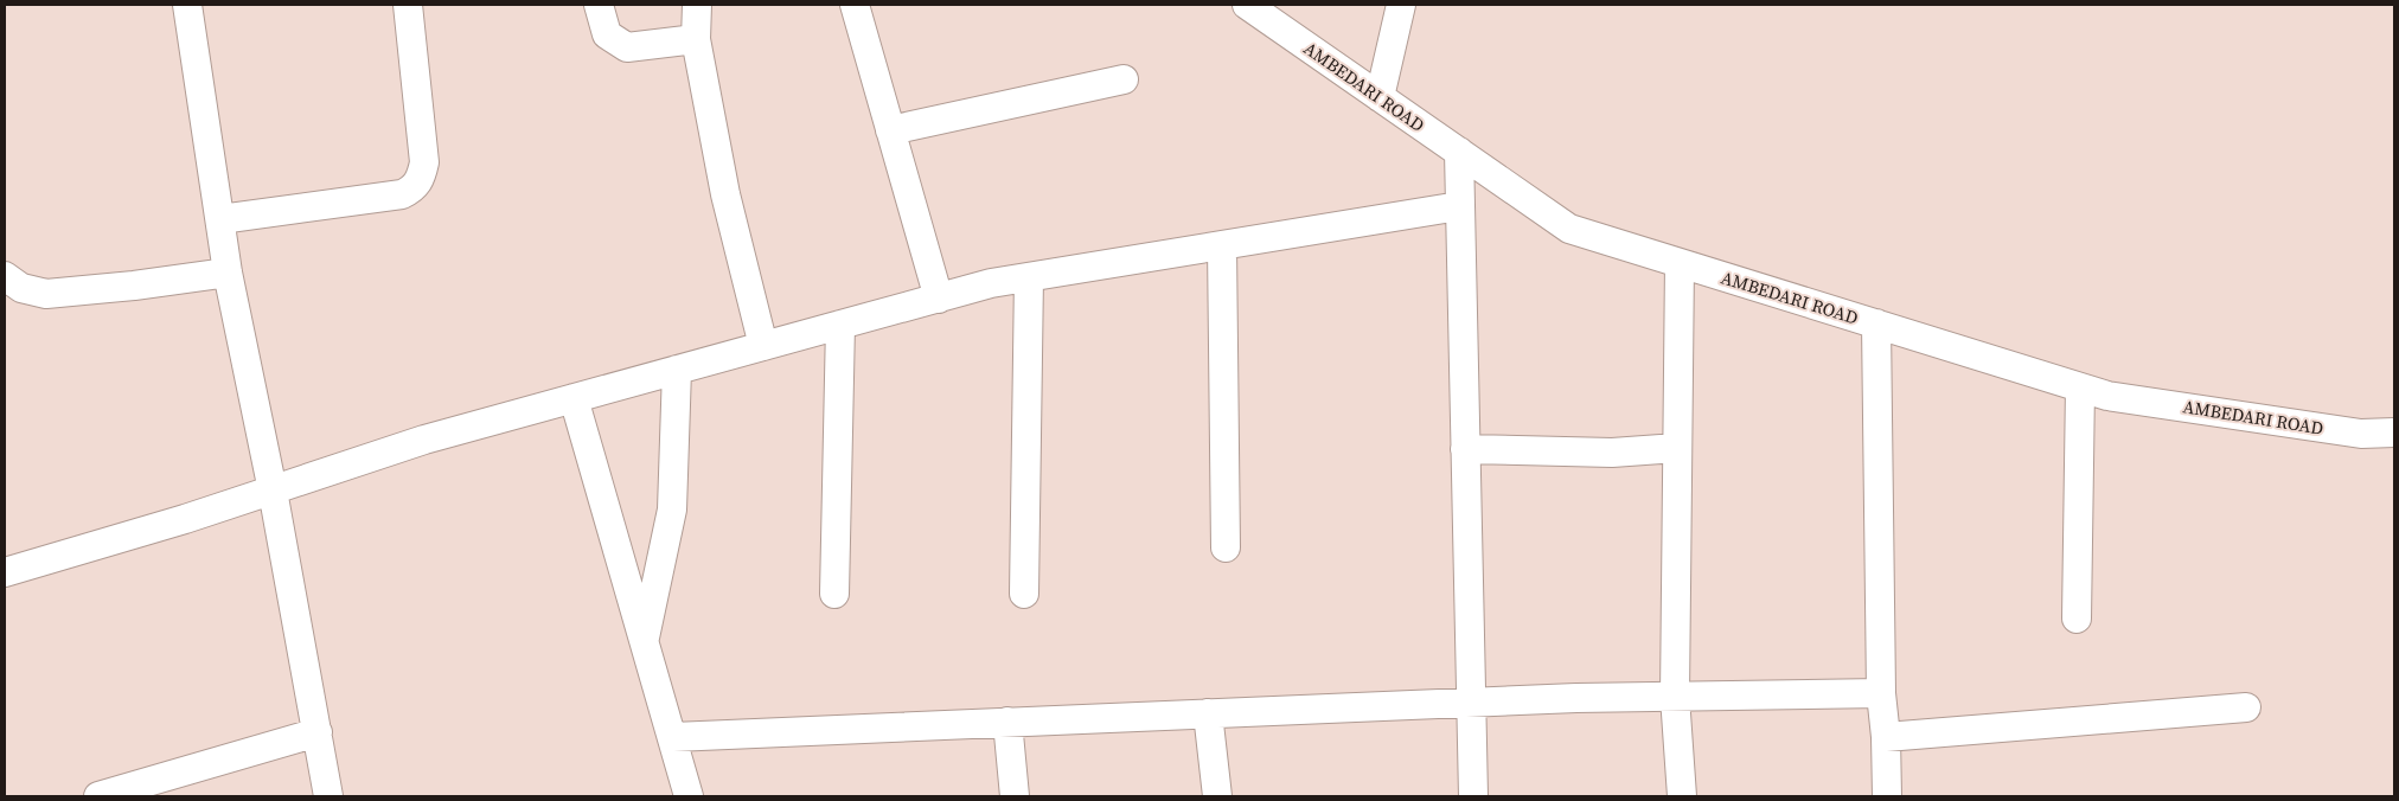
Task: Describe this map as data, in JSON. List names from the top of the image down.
{
  "streets": {
    "street": ["AMBEDARI ROAD"]
  }
}
